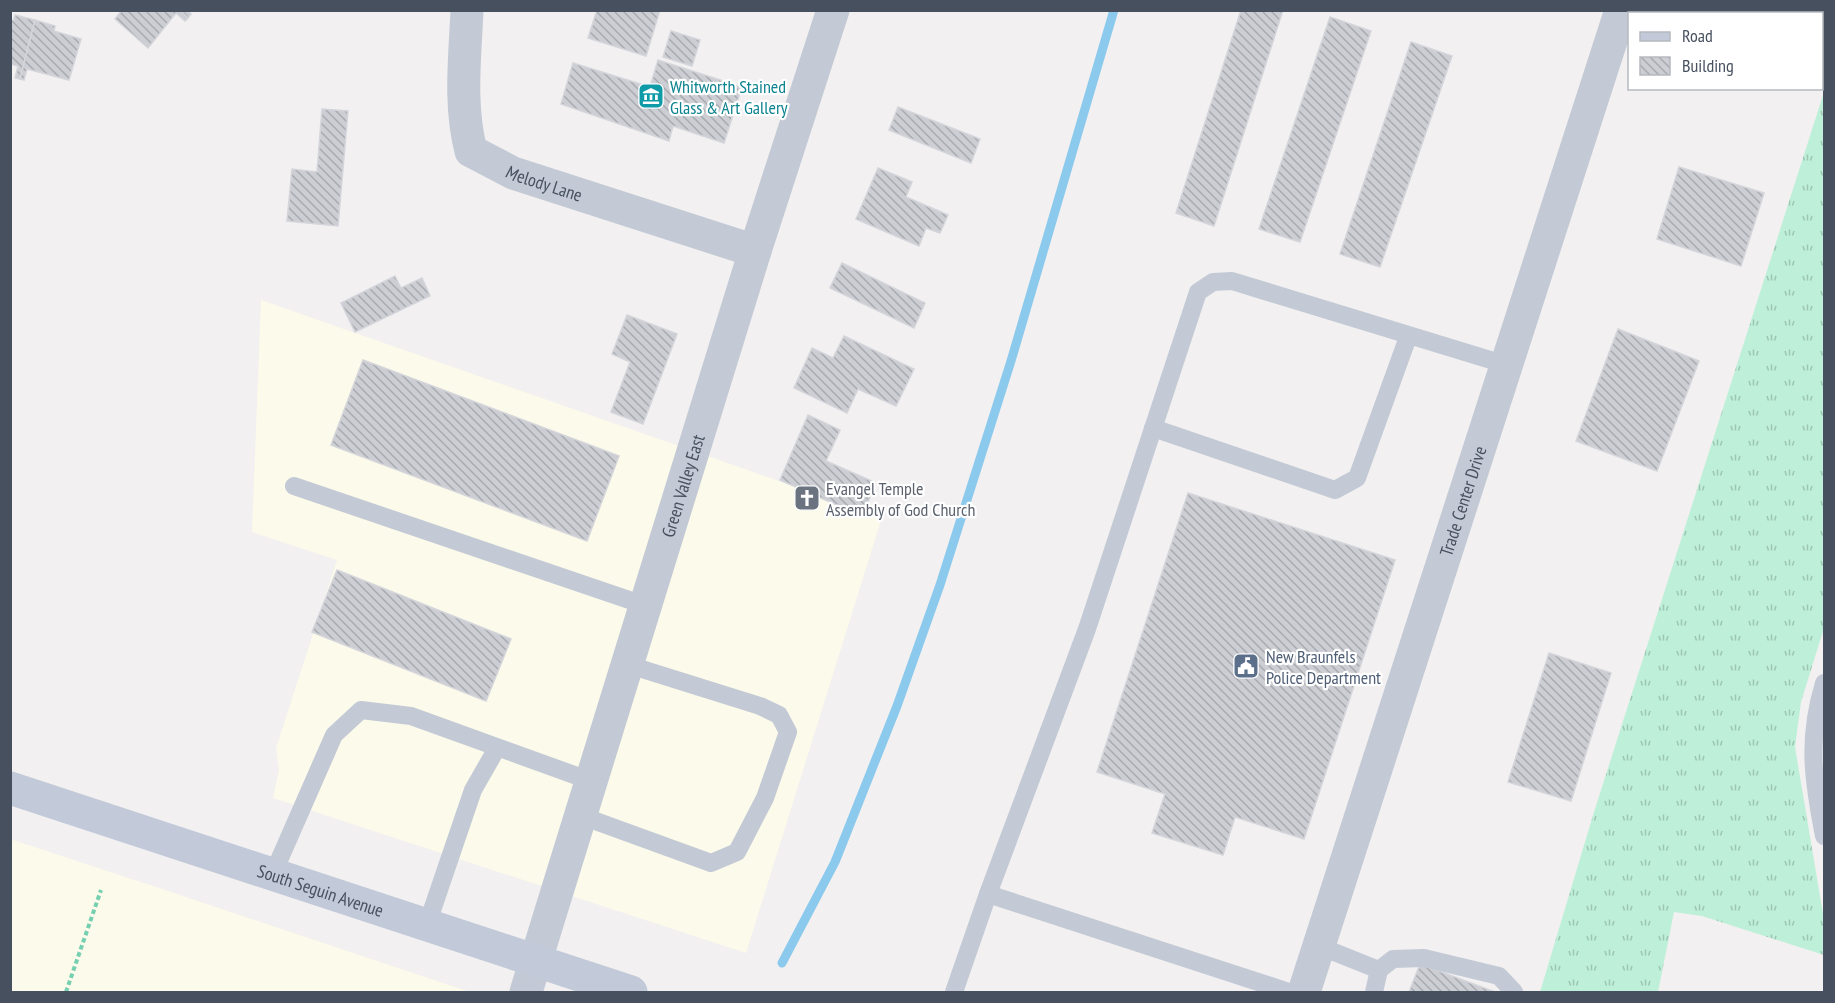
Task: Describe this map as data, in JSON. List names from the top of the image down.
{
  "streets": {
    "main road": ["South Seguin Avenue"],
    "street": ["Melody Lane", "Green Valley East", "Trade Center Drive"]
  },
  "crossings": [
    ["Melody Lane", "Green Valley East"],
    ["Green Valley East", "South Seguin Avenue"]
  ],
  "places": {
    "museum": ["Whitworth Stained Glass & Art Gallery"],
    "church": ["Evangel Temple Assembly of God Church"],
    "public building": ["New Braunfels Police Department"]
  },
  "legend": ["Road", "Building"]
}
